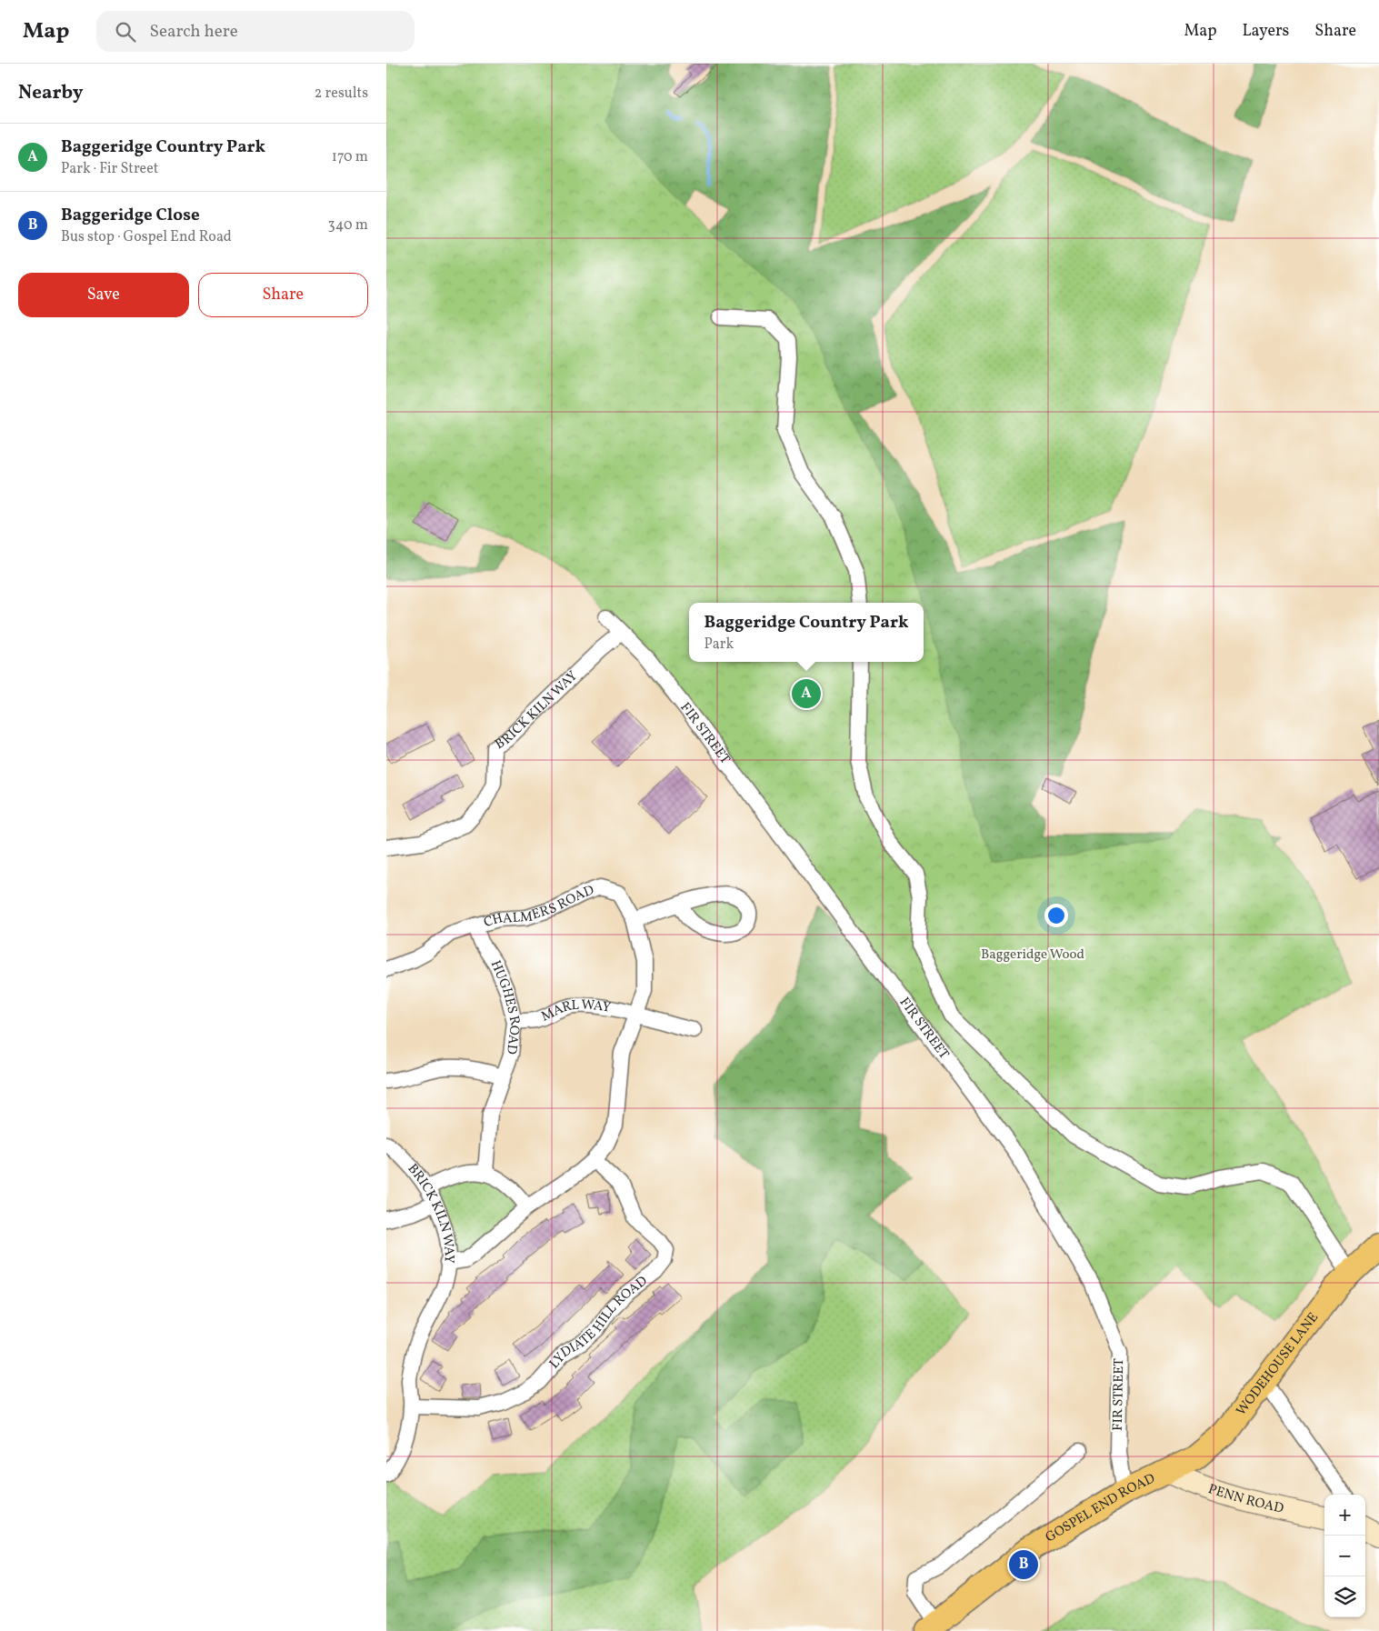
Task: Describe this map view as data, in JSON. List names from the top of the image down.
{
  "streets": {
    "main road": ["WODEHOUSE LANE", "GOSPEL END ROAD"],
    "street": [
      "BRICK KILN WAY",
      "FIR STREET",
      "CHALMERS ROAD",
      "HUGHES ROAD",
      "MARL WAY",
      "LYDIATE HILL ROAD",
      "PENN ROAD"
    ]
  },
  "crossings": [
    ["BRICK KILN WAY", "FIR STREET"],
    ["BRICK KILN WAY", "CHALMERS ROAD"],
    ["BRICK KILN WAY", "LYDIATE HILL ROAD"],
    ["FIR STREET", "GOSPEL END ROAD"],
    ["CHALMERS ROAD", "HUGHES ROAD"],
    ["CHALMERS ROAD", "MARL WAY"],
    ["CHALMERS ROAD", "LYDIATE HILL ROAD"],
    ["HUGHES ROAD", "MARL WAY"],
    ["WODEHOUSE LANE", "PENN ROAD"],
    ["WODEHOUSE LANE", "GOSPEL END ROAD"],
    ["PENN ROAD", "GOSPEL END ROAD"]
  ],
  "parks": ["Baggeridge Wood"],
  "page": {
    "header": "Map",
    "search": "Search here",
    "nav": ["Map", "Layers", "Share"],
    "heading": ["Nearby", "2 results"],
    "list": [
      {
        "mark": "A",
        "name": "Baggeridge Country Park",
        "note": "Park · Fir Street",
        "value": "170 m"
      },
      {
        "mark": "B",
        "name": "Baggeridge Close",
        "note": "Bus stop · Gospel End Road",
        "value": "340 m"
      }
    ],
    "buttons": ["Save", "Share"],
    "popup": ["Baggeridge Country Park", "Park"],
    "pins": ["A", "B"],
    "map_buttons": ["+", "−"]
  }
}
